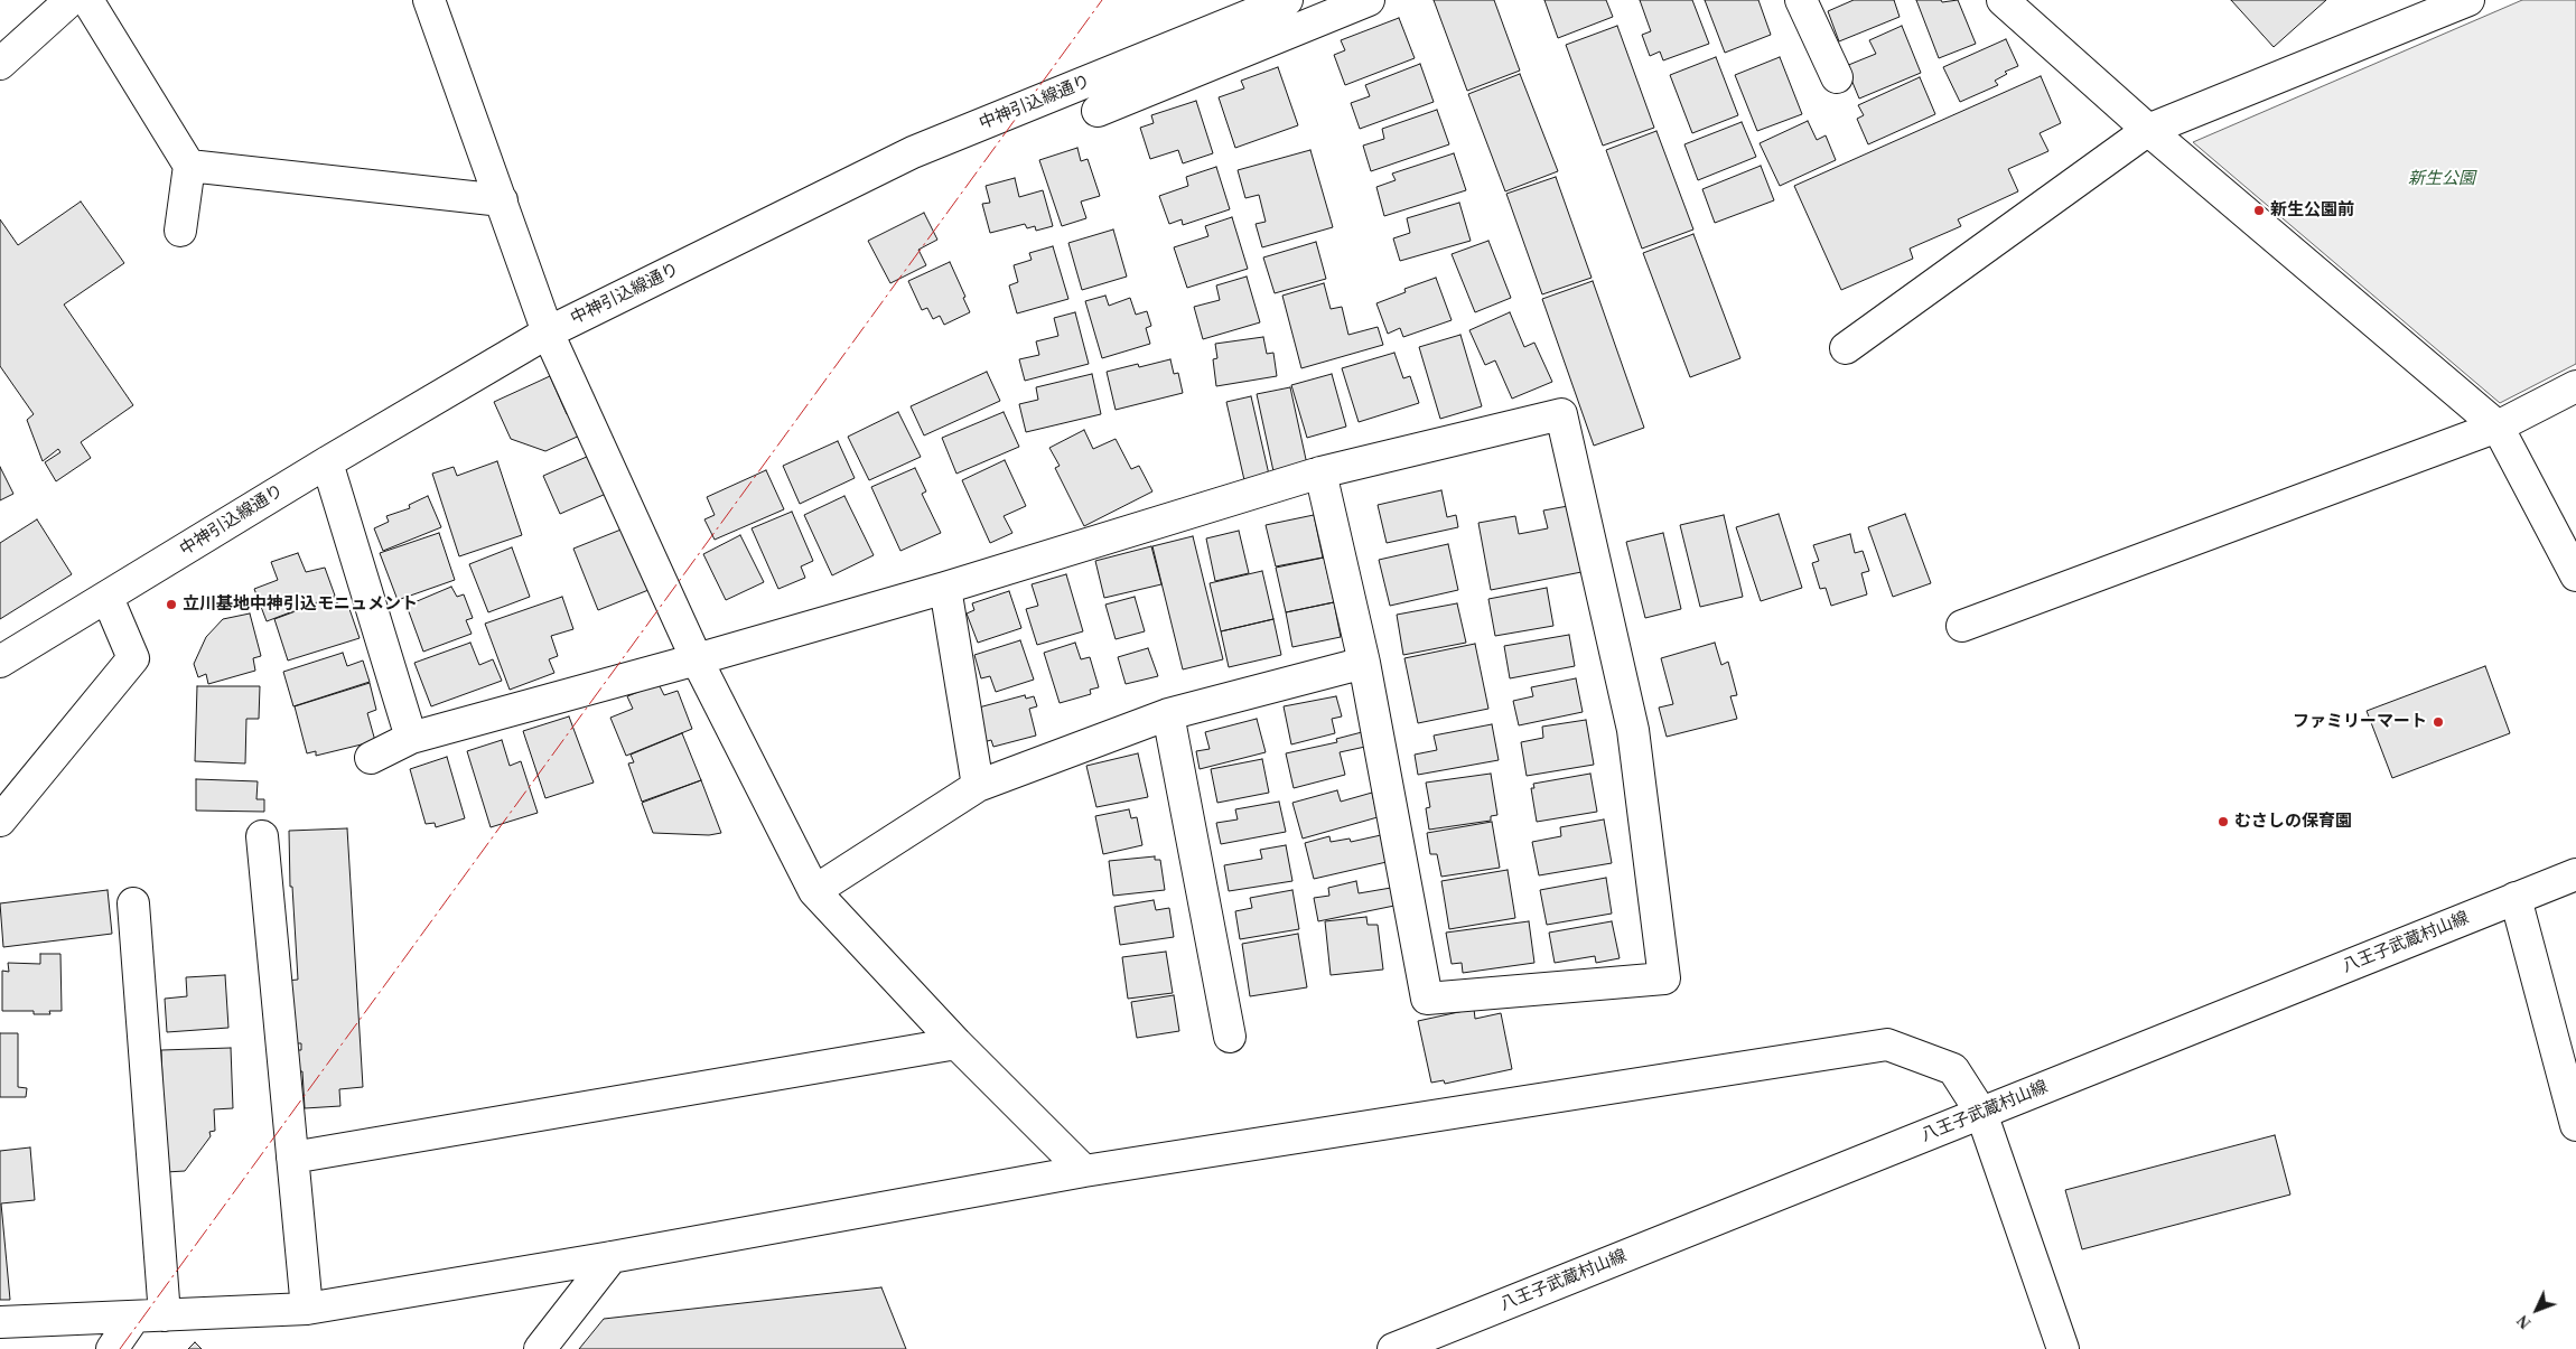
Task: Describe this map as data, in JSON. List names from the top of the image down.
{
  "streets": {
    "street": ["中神引込線通り", "八王子武蔵村山線"]
  },
  "parks": ["新生公園"],
  "places": [
    "新生公園前",
    "立川基地中神引込モニュメント",
    "ファミリーマート",
    "むさしの保育園"
  ],
  "north": "bottom left"
}
